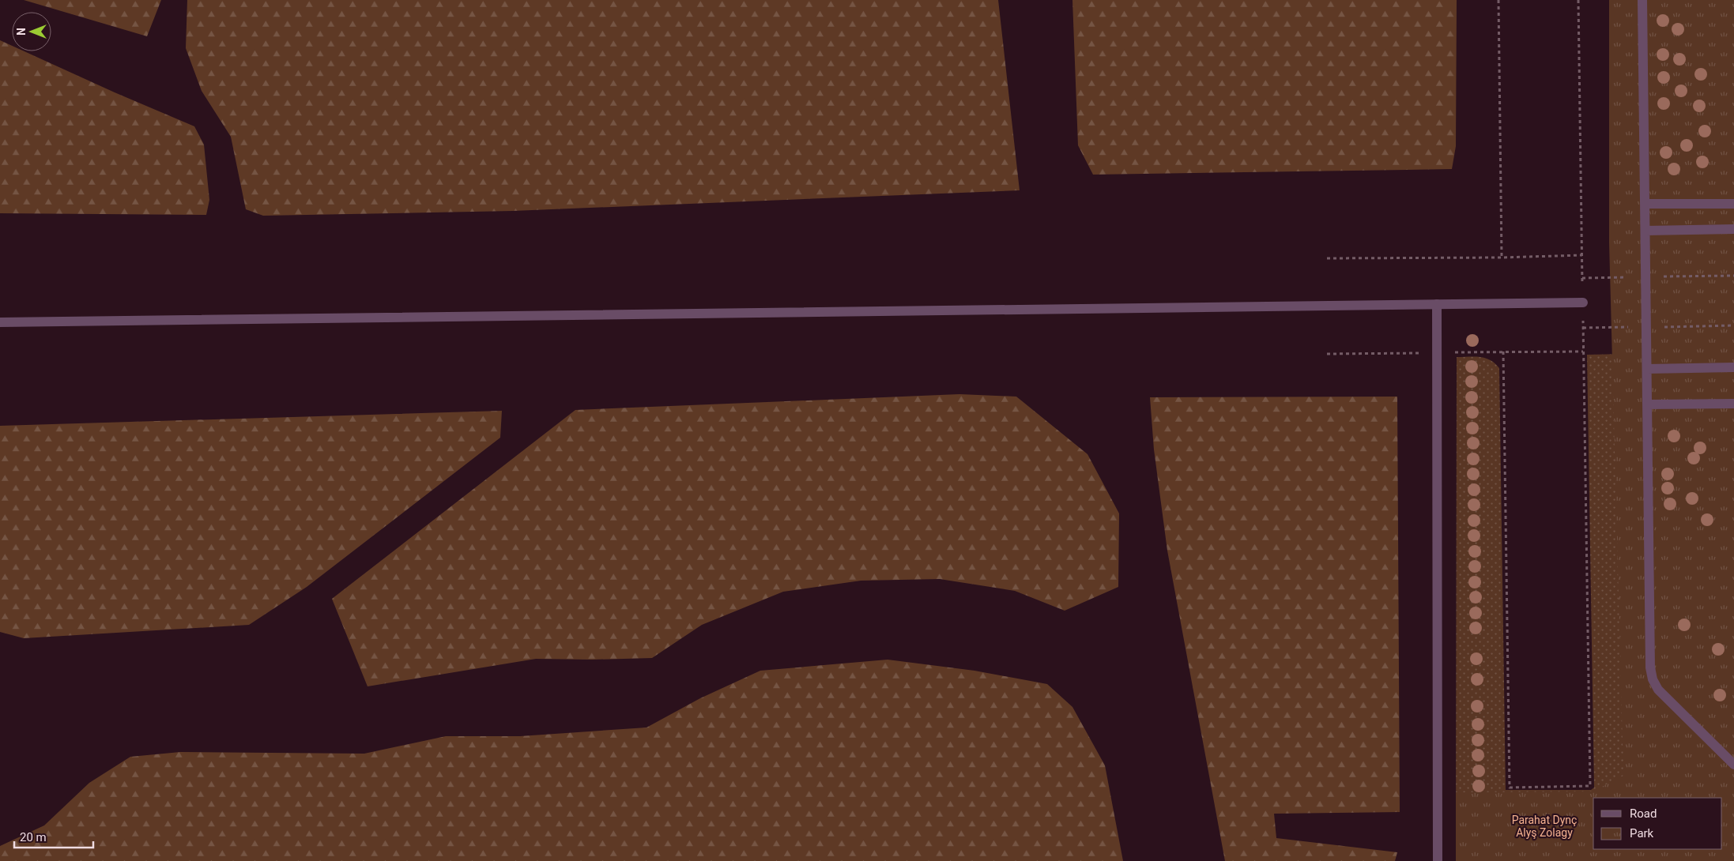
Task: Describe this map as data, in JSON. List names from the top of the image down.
{
  "parks": ["Parahat Dynç Alyş Zolagy"],
  "legend": ["Road", "Park"],
  "scale_bar": "20 m",
  "north": "left"
}
